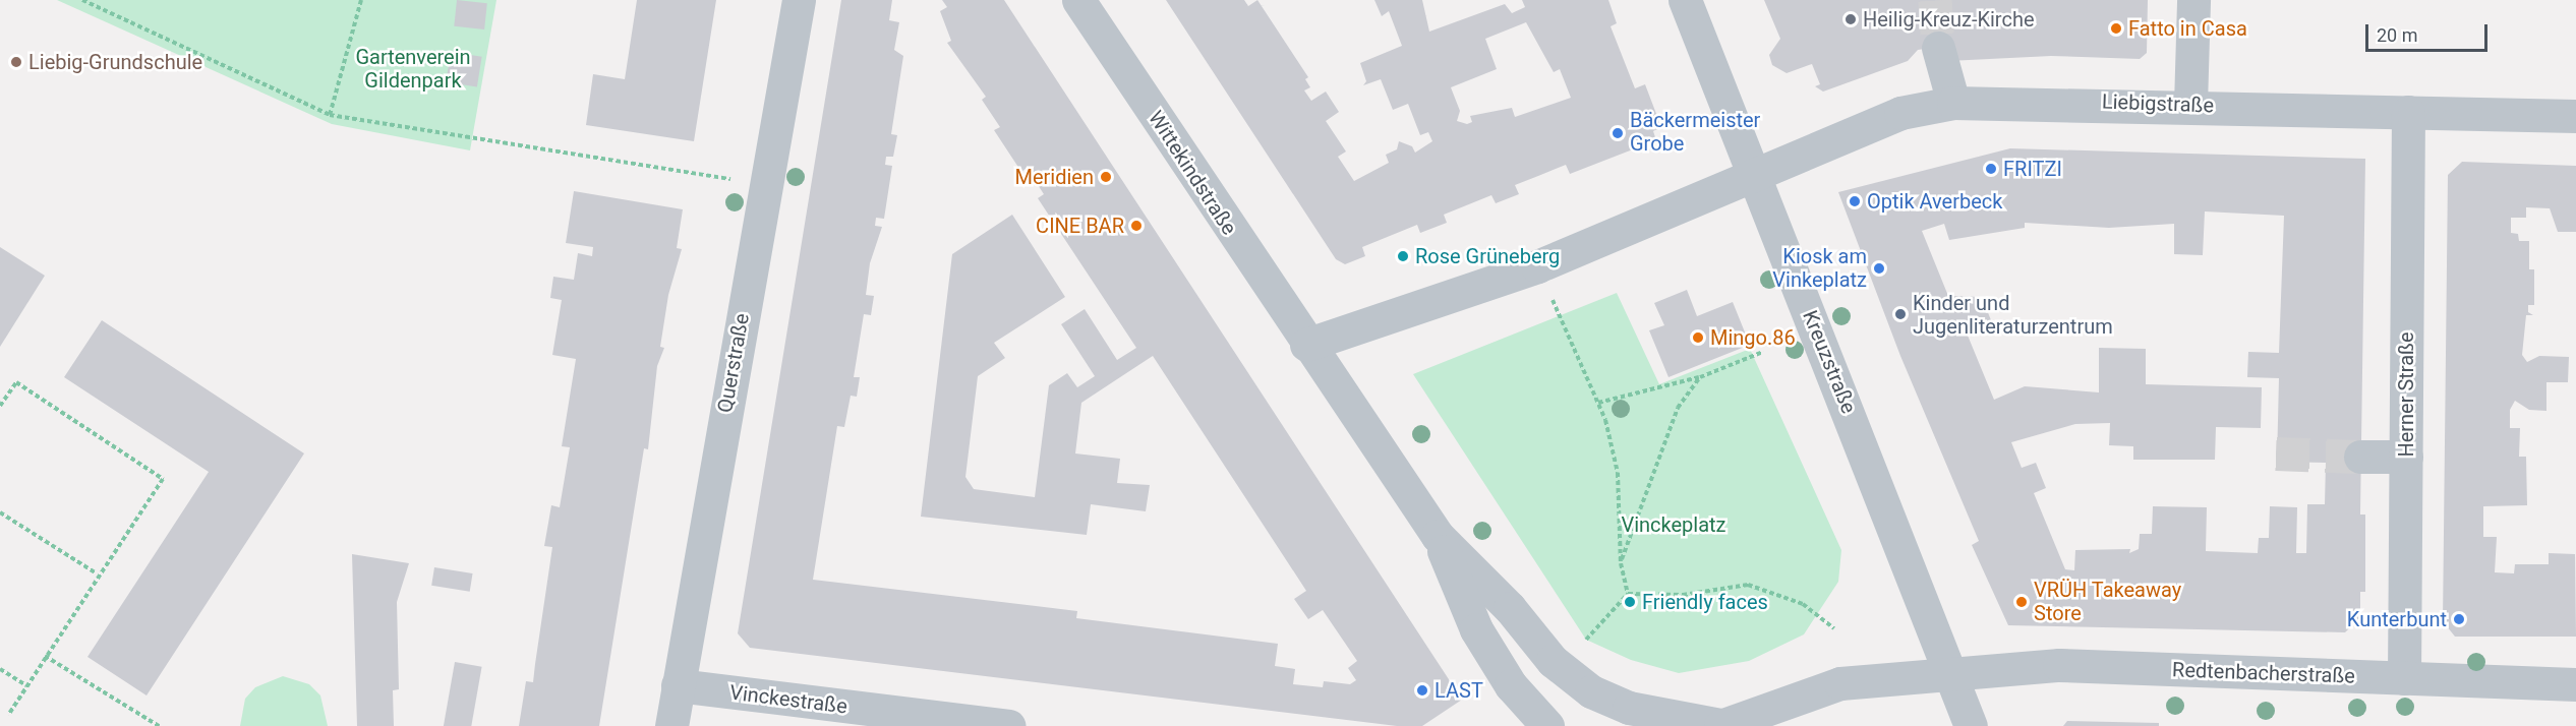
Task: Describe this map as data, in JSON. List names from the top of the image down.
{
  "streets": {
    "street": [
      "Liebigstraße",
      "Wittekindstraße",
      "Kreuzstraße",
      "Querstraße",
      "Herner Straße",
      "Redtenbacherstraße",
      "Vinckestraße"
    ]
  },
  "crossings": [
    ["Liebigstraße", "Kreuzstraße"],
    ["Liebigstraße", "Herner Straße"],
    ["Kreuzstraße", "Redtenbacherstraße"],
    ["Querstraße", "Vinckestraße"],
    ["Herner Straße", "Redtenbacherstraße"]
  ],
  "parks": ["Gartenverein Gildenpark", "Vinckeplatz"],
  "places": [
    "Heilig-Kreuz-Kirche",
    "Fatto in Casa",
    "Liebig-Grundschule",
    "Bäckermeister Grobe",
    "FRITZI",
    "Meridien",
    "Optik Averbeck",
    "CINE BAR",
    "Rose Grüneberg",
    "Kiosk am Vinkeplatz",
    "Kinder und Jugenliteraturzentrum",
    "Mingo.86",
    "Friendly faces",
    "VRÜH Takeaway Store",
    "Kunterbunt",
    "LAST"
  ],
  "scale_bar": "20 m"
}
